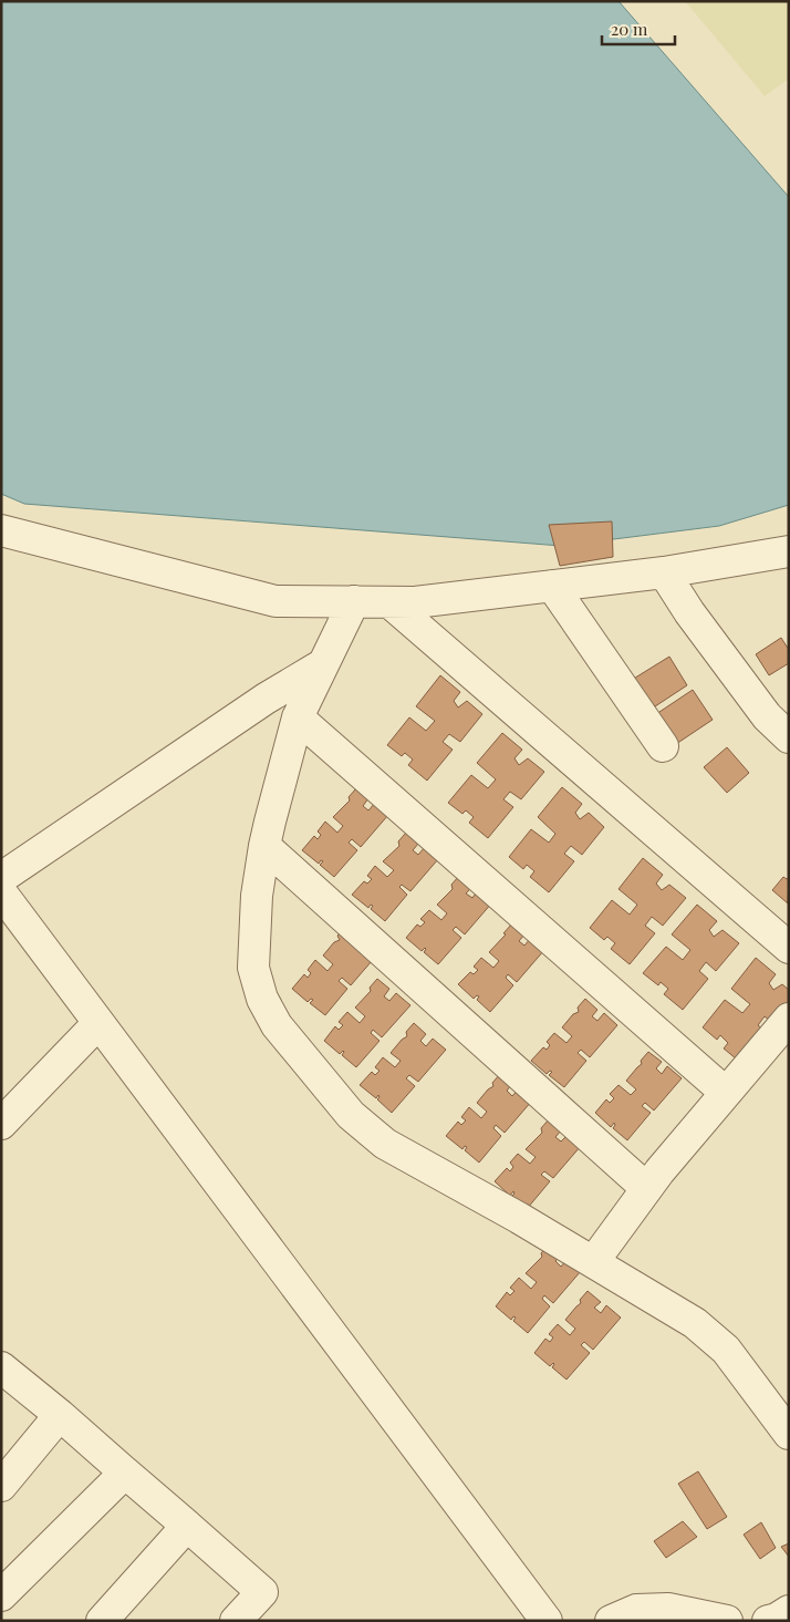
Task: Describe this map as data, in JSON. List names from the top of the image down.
{
  "scale_bar": "20 m"
}
